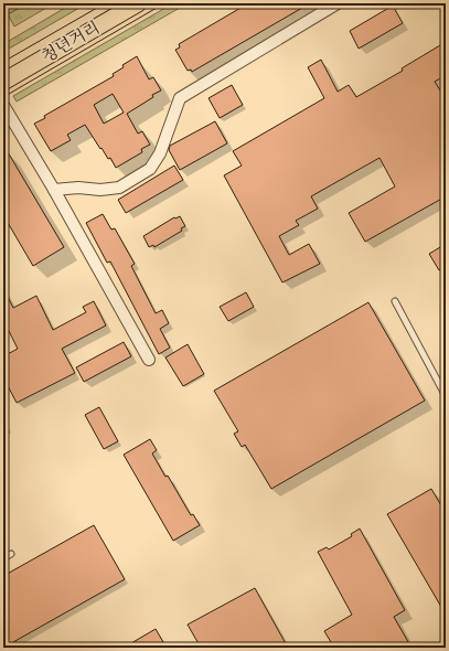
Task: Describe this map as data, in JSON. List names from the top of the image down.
{
  "streets": {
    "main road": ["청년거리"]
  }
}
